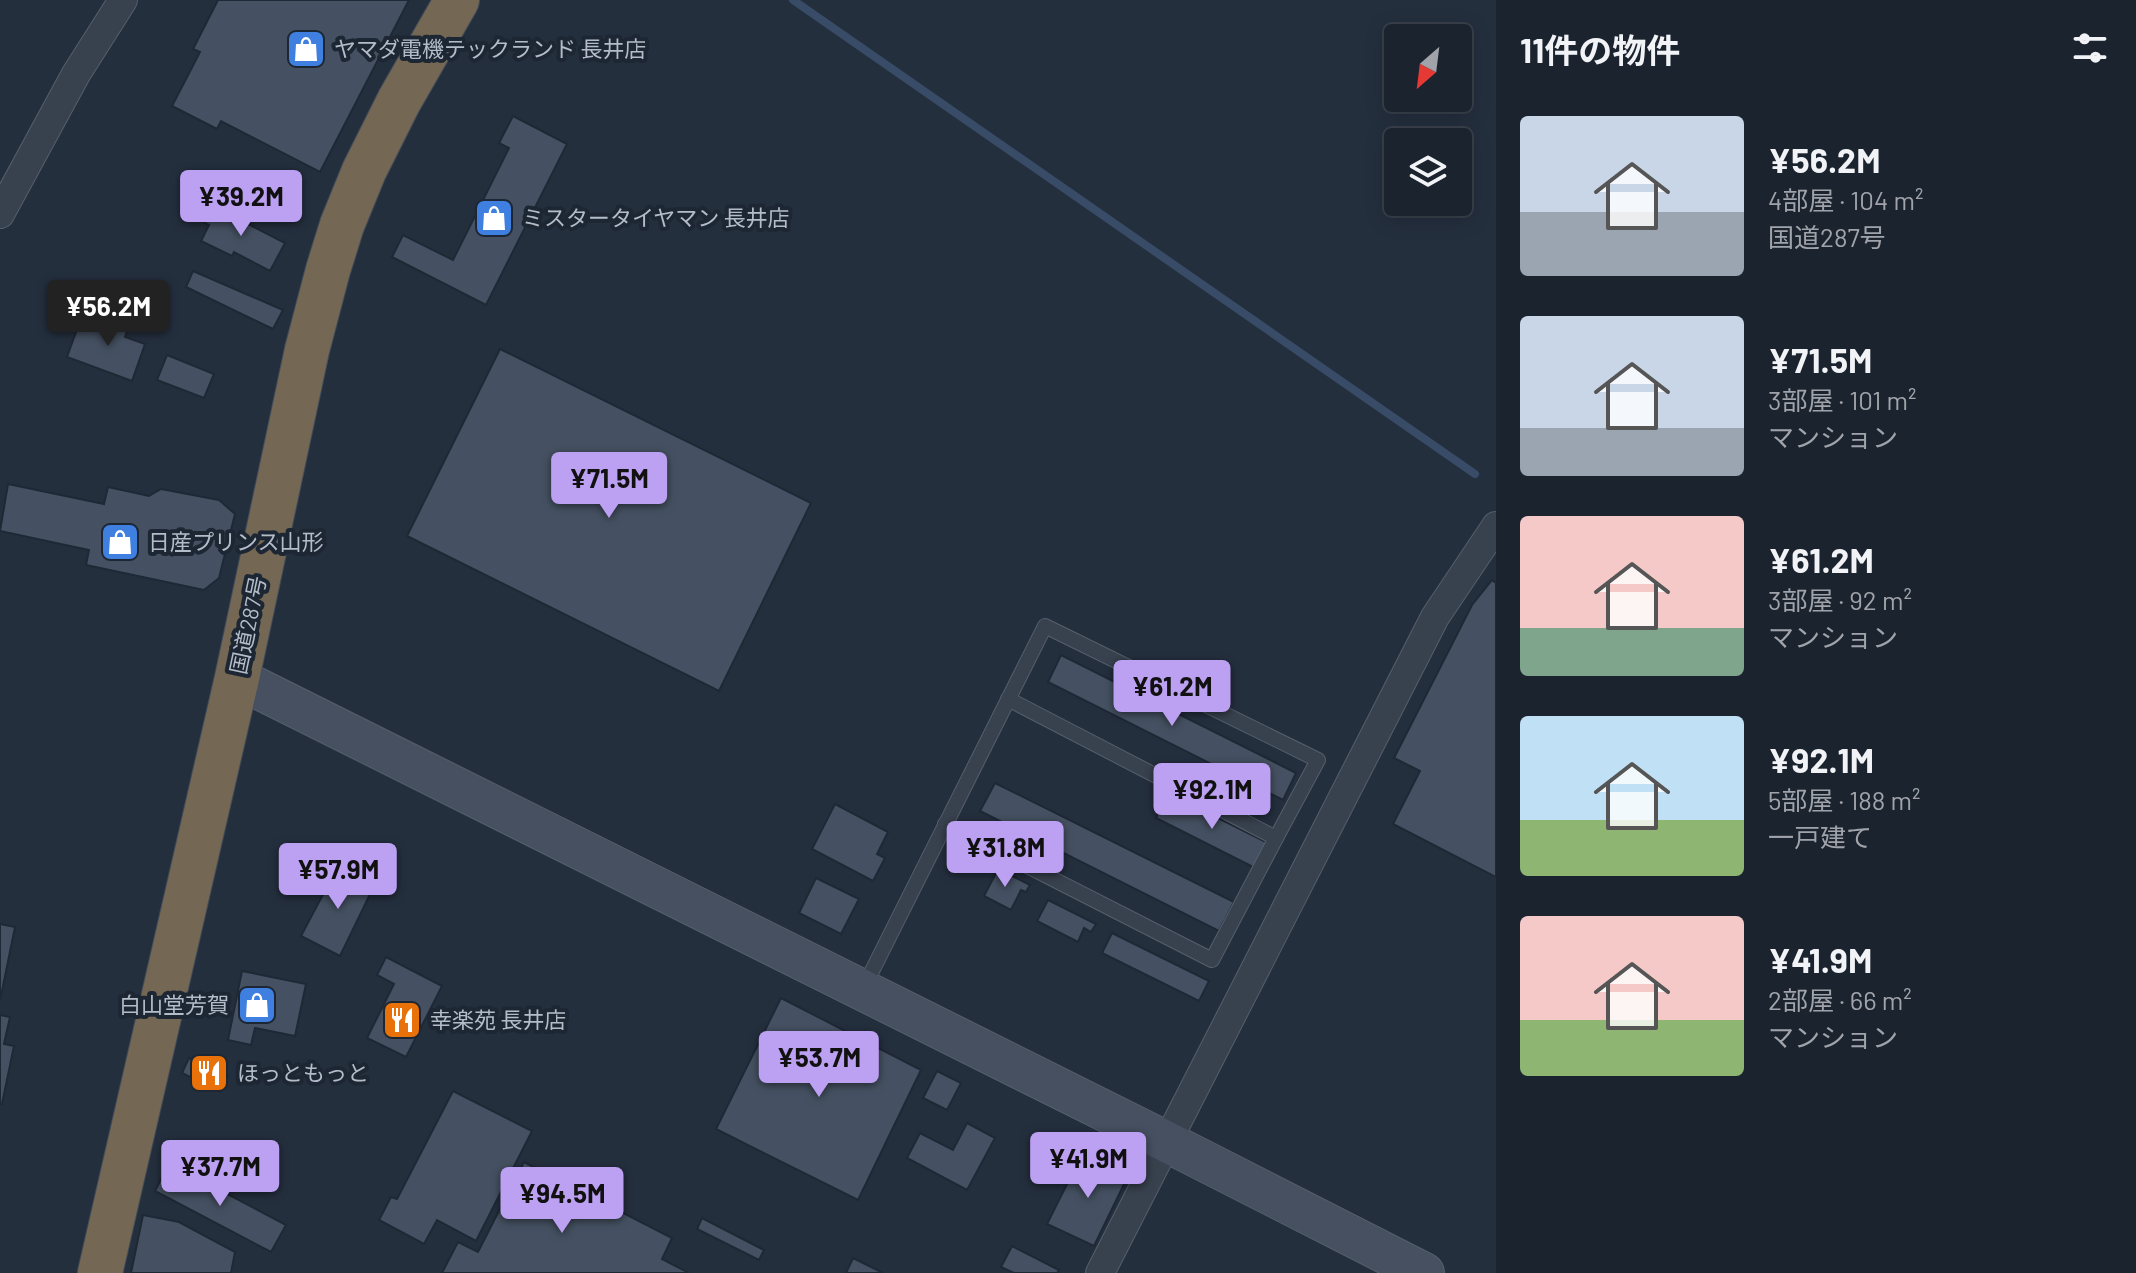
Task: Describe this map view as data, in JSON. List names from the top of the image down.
{
  "streets": {
    "highway": ["国道287号"]
  },
  "places": {
    "shop": [
      "ヤマダ電機テックランド 長井店",
      "ミスタータイヤマン 長井店",
      "日産プリンス山形",
      "白山堂芳賀"
    ],
    "restaurant": ["幸楽苑 長井店", "ほっともっと"]
  },
  "north": "bottom left",
  "page": {
    "heading": "11件の物件",
    "list": [
      {
        "name": "¥56.2M",
        "note": "4部屋 · 104 m² · 国道287号"
      },
      {
        "name": "¥71.5M",
        "note": "3部屋 · 101 m² · マンション"
      },
      {
        "name": "¥61.2M",
        "note": "3部屋 · 92 m² · マンション"
      },
      {
        "name": "¥92.1M",
        "note": "5部屋 · 188 m² · 一戸建て"
      },
      {
        "name": "¥41.9M",
        "note": "2部屋 · 66 m² · マンション"
      }
    ],
    "price": [
      "¥39.2M",
      "¥56.2M",
      "¥71.5M",
      "¥61.2M",
      "¥92.1M",
      "¥31.8M",
      "¥57.9M",
      "¥53.7M",
      "¥41.9M",
      "¥37.7M",
      "¥94.5M"
    ]
  }
}
